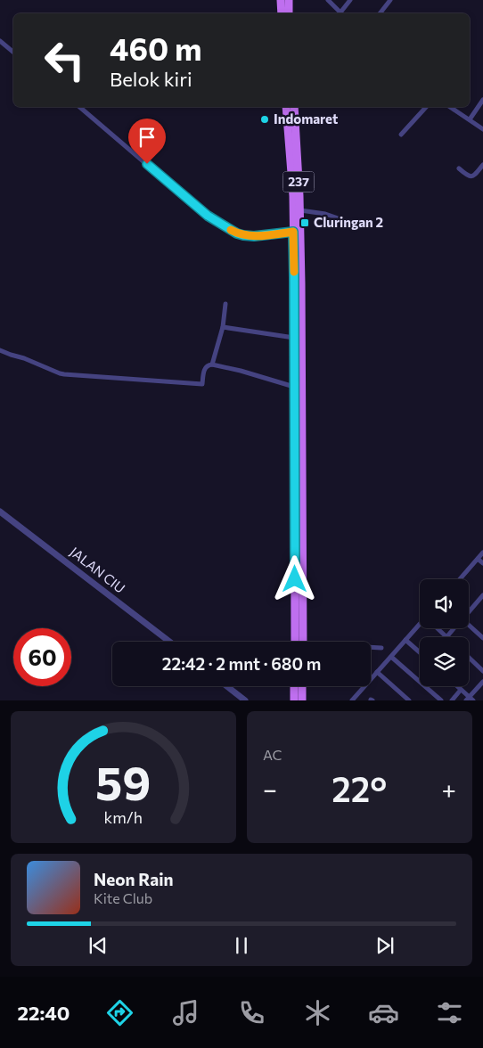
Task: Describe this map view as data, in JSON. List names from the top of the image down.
{
  "streets": {
    "main road": ["237"],
    "street": ["JALAN CIU"]
  },
  "places": {
    "other": ["Indomaret"],
    "transit": ["Cluringan 2"]
  },
  "page": {
    "turn": ["460 m", "Belok kiri"],
    "limit": "60",
    "trip": "22:42 · 2 mnt · 680 m",
    "tile": "AC",
    "heat": ["−", "22°", "+"],
    "song": ["Neon Rain", "Kite Club"],
    "tabs": "22:40",
    "gauge": ["59", "km/h"]
  }
}
